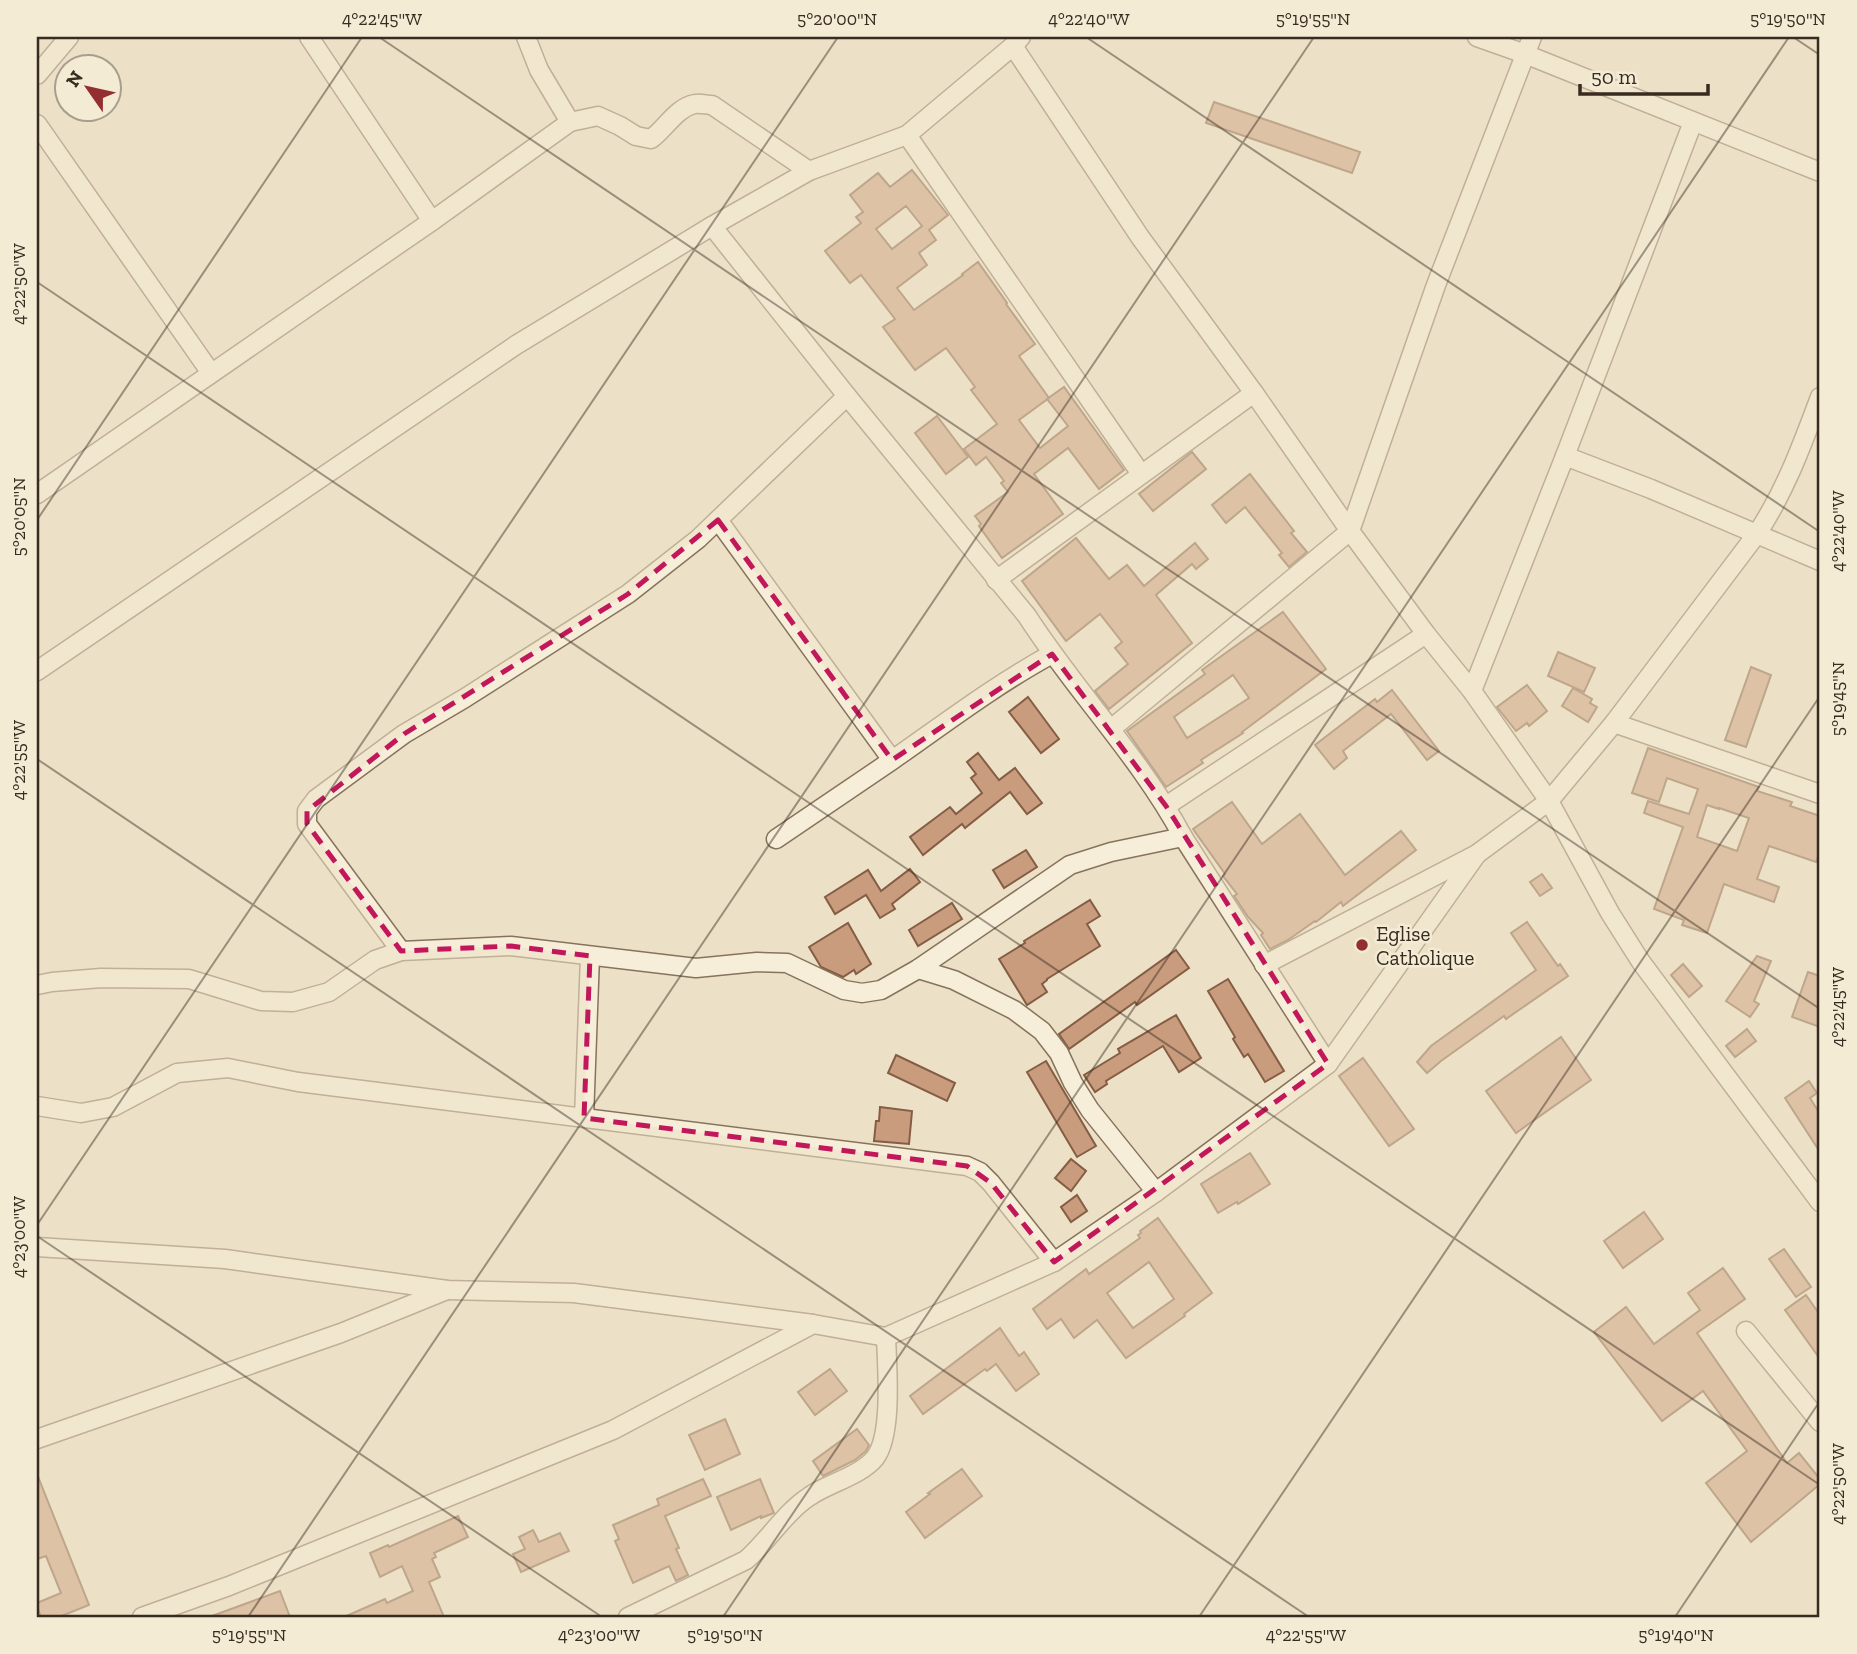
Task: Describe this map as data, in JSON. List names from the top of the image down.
{
  "places": ["Eglise Catholique"],
  "scale_bar": "50 m",
  "north": "top left",
  "coordinates": [
    "4°22'45\"W",
    "5°20'00\"N",
    "4°22'40\"W",
    "5°19'55\"N",
    "5°19'50\"N",
    "4°22'50\"W",
    "5°20'05\"N",
    "5°19'45\"N",
    "4°22'55\"W",
    "4°23'00\"W",
    "5°19'40\"N"
  ]
}
